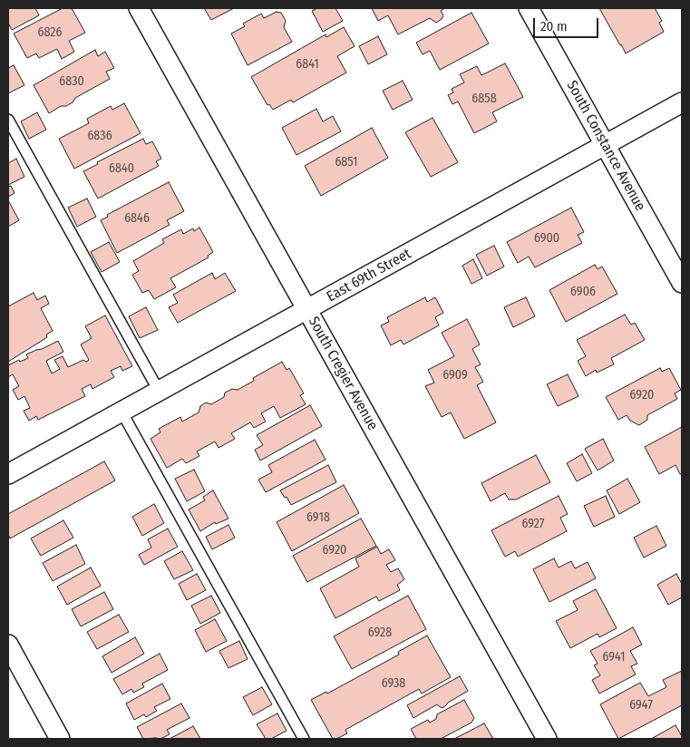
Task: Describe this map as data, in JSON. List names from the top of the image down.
{
  "streets": {
    "street": ["South Constance Avenue", "East 69th Street", "South Cregier Avenue"]
  },
  "crossings": [
    ["South Constance Avenue", "East 69th Street"],
    ["East 69th Street", "South Cregier Avenue"]
  ],
  "house_numbers": [
    "6826",
    "6841",
    "6830",
    "6858",
    "6836",
    "6851",
    "6840",
    "6846",
    "6900",
    "6906",
    "6909",
    "6920",
    "6918",
    "6927",
    "6920",
    "6928",
    "6941",
    "6938",
    "6947"
  ],
  "scale_bar": "20 m"
}
